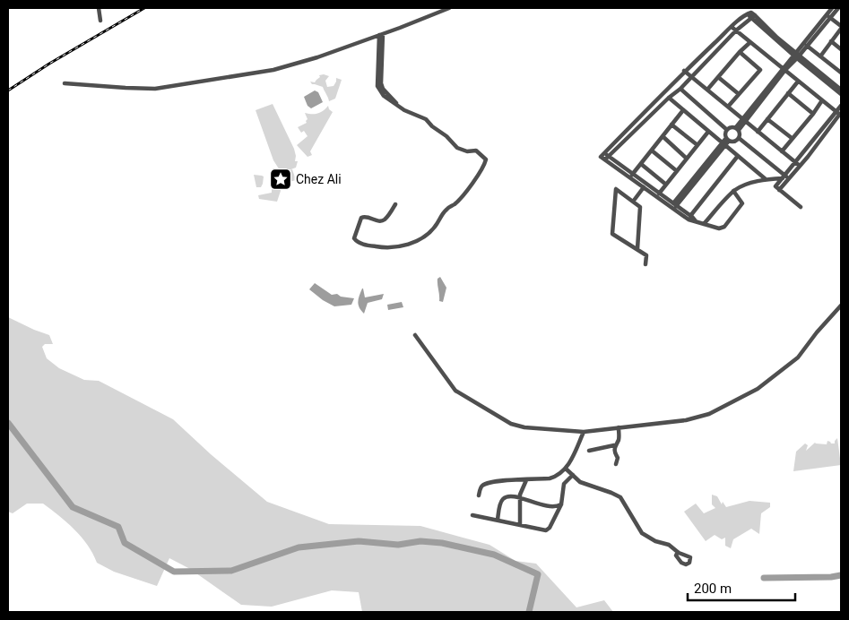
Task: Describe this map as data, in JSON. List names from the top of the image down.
{
  "places": {
    "place": ["Chez Ali"]
  },
  "scale_bar": "200 m"
}
